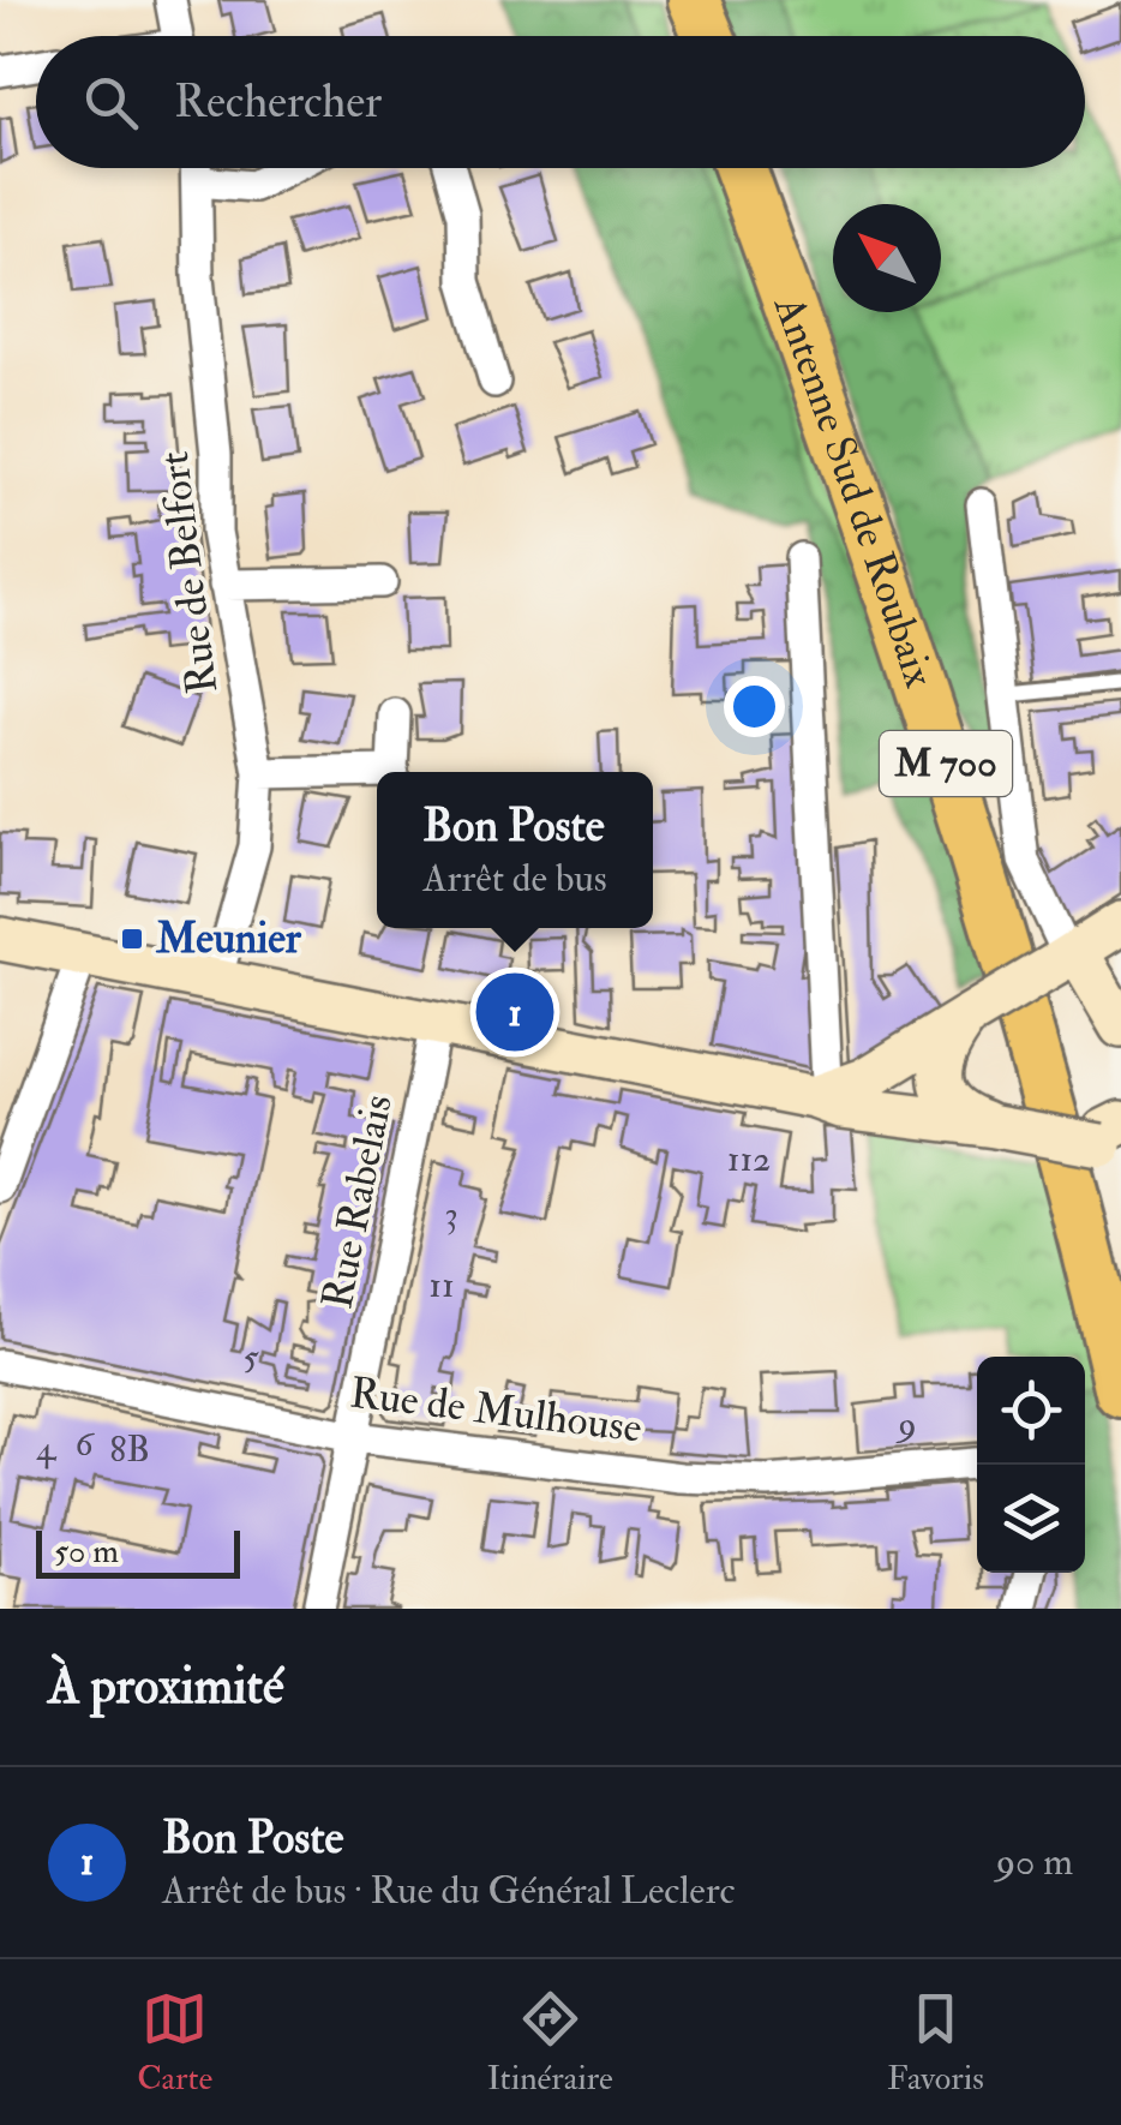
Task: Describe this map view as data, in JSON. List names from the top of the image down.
{
  "streets": {
    "highway": ["Antenne Sud de Roubaix", "M 700"],
    "street": ["Rue de Belfort", "Rue Rabelais", "Rue de Mulhouse"]
  },
  "crossings": [
    ["Rue Rabelais", "Rue de Mulhouse"]
  ],
  "places": {
    "transit": ["Meunier"]
  },
  "house_numbers": [
    "112",
    "3",
    "11",
    "5",
    "9",
    "6",
    "4",
    "8B"
  ],
  "scale_bar": "50 m",
  "north": "top left",
  "page": {
    "search": "Rechercher",
    "popup": ["Bon Poste", "Arrêt de bus"],
    "pins": "1",
    "scale": "50 m",
    "heading": "À proximité",
    "list": [
      {
        "mark": "1",
        "name": "Bon Poste",
        "note": "Arrêt de bus · Rue du Général Leclerc",
        "value": "90 m"
      }
    ],
    "nav": ["Carte", "Itinéraire", "Favoris"]
  }
}
